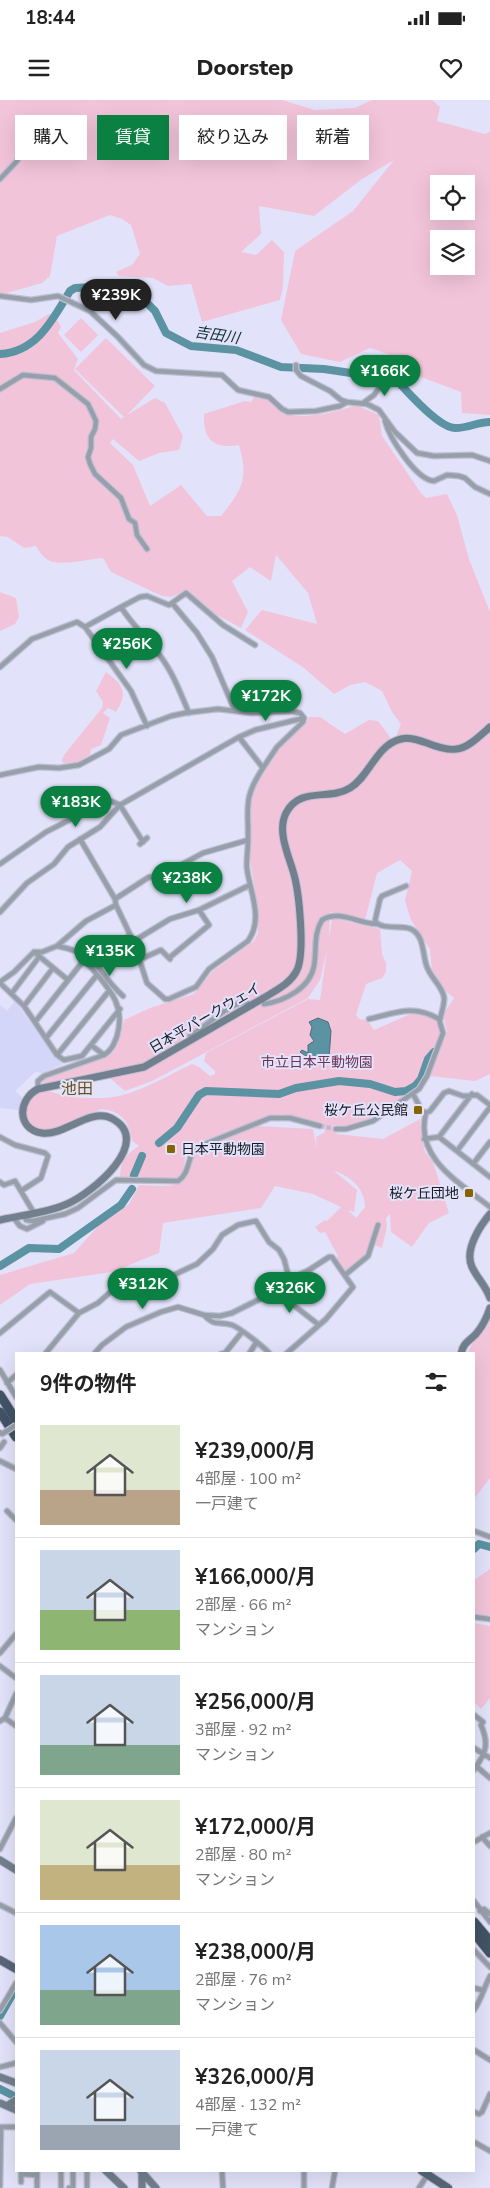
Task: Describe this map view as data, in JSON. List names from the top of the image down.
{
  "streets": {
    "street": ["日本平パークウェイ"]
  },
  "districts": ["池田"],
  "water": ["吉田川"],
  "parks": ["市立日本平動物園"],
  "places": {
    "transit": ["桜ケ丘公民館", "日本平動物園", "桜ケ丘団地"]
  },
  "page": {
    "status": "18:44",
    "header": "Doorstep",
    "chip": [
      "購入",
      "賃貸",
      "絞り込み",
      "新着"
    ],
    "price": [
      "¥239K",
      "¥166K",
      "¥256K",
      "¥172K",
      "¥183K",
      "¥238K",
      "¥135K",
      "¥312K",
      "¥326K"
    ],
    "heading": "9件の物件",
    "list": [
      {
        "name": "¥239,000/月",
        "note": "4部屋 · 100 m² · 一戸建て"
      },
      {
        "name": "¥166,000/月",
        "note": "2部屋 · 66 m² · マンション"
      },
      {
        "name": "¥256,000/月",
        "note": "3部屋 · 92 m² · マンション"
      },
      {
        "name": "¥172,000/月",
        "note": "2部屋 · 80 m² · マンション"
      },
      {
        "name": "¥238,000/月",
        "note": "2部屋 · 76 m² · マンション"
      },
      {
        "name": "¥326,000/月",
        "note": "4部屋 · 132 m² · 一戸建て"
      }
    ]
  }
}
